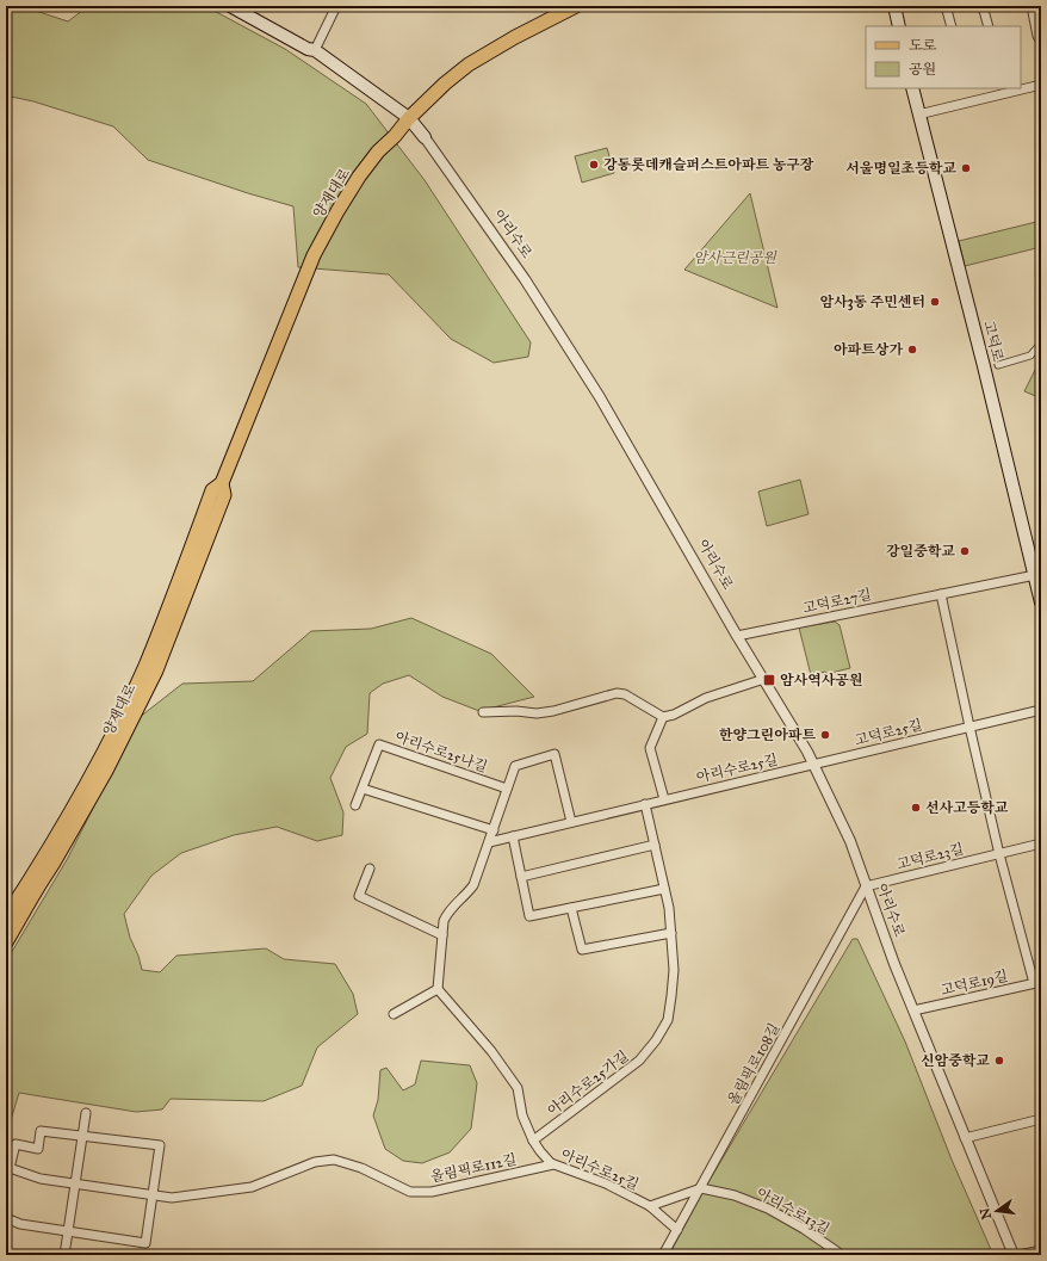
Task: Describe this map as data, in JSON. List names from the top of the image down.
{
  "streets": {
    "main road": ["양재대로", "아리수로", "고덕로"],
    "street": [
      "고덕로27길",
      "고덕로25길",
      "아리수로25나길",
      "아리수로25길",
      "고덕로23길",
      "고덕로19길",
      "올림픽로108길",
      "아리수로25가길",
      "올림픽로112길",
      "아리수로13길"
    ]
  },
  "crossings": [
    ["양재대로", "아리수로"],
    ["아리수로", "고덕로27길"],
    ["아리수로", "고덕로25길"],
    ["아리수로", "아리수로25길"],
    ["아리수로", "고덕로23길"],
    ["아리수로", "고덕로19길"],
    ["아리수로", "올림픽로108길"],
    ["고덕로", "고덕로27길"],
    ["고덕로25길", "아리수로25길"],
    ["아리수로25길", "올림픽로108길"],
    ["아리수로25길", "아리수로25가길"],
    ["아리수로25길", "올림픽로112길"],
    ["아리수로25길", "아리수로13길"],
    ["고덕로23길", "올림픽로108길"],
    ["올림픽로108길", "아리수로13길"]
  ],
  "parks": ["암사근린공원"],
  "places": {
    "other": [
      "강동롯데캐슬퍼스트아파트 농구장",
      "서울명일초등학교",
      "암사3동 주민센터",
      "아파트상가",
      "강일중학교",
      "한양그린아파트",
      "선사고등학교",
      "신암중학교"
    ],
    "transit": ["암사역사공원"]
  },
  "legend": ["도로", "공원"],
  "north": "left"
}
